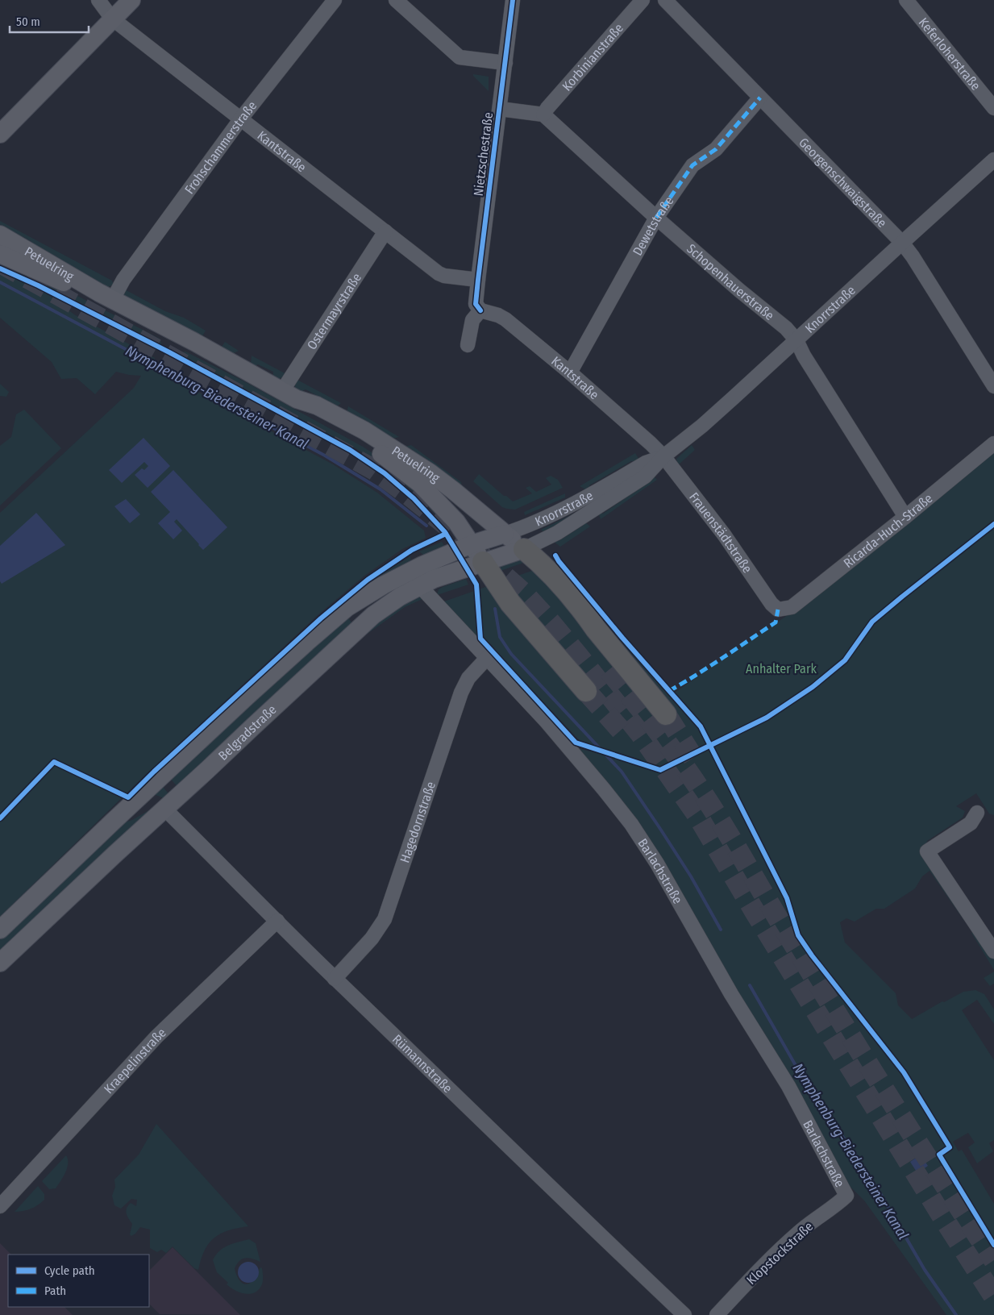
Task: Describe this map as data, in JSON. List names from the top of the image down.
{
  "streets": {
    "main road": ["Petuelring", "Belgradstraße"],
    "street": [
      "Keferloherstraße",
      "Korbinianstraße",
      "Frohschammerstraße",
      "Kantstraße",
      "Nietzschestraße",
      "Georgenschwaigstraße",
      "Dewetstraße",
      "Schopenhauerstraße",
      "Knorrstraße",
      "Ostermayrstraße",
      "Ricarda-Huch-Straße",
      "Frauenstädtstraße",
      "Hagedornstraße",
      "Barlachstraße",
      "Kraepelinstraße",
      "Rümannstraße",
      "Klopstockstraße"
    ]
  },
  "crossings": [
    ["Korbinianstraße", "Schopenhauerstraße"],
    ["Frohschammerstraße", "Kantstraße"],
    ["Frohschammerstraße", "Petuelring"],
    ["Kantstraße", "Nietzschestraße"],
    ["Kantstraße", "Dewetstraße"],
    ["Kantstraße", "Knorrstraße"],
    ["Kantstraße", "Ostermayrstraße"],
    ["Kantstraße", "Frauenstädtstraße"],
    ["Georgenschwaigstraße", "Dewetstraße"],
    ["Georgenschwaigstraße", "Knorrstraße"],
    ["Dewetstraße", "Schopenhauerstraße"],
    ["Petuelring", "Knorrstraße"],
    ["Petuelring", "Ostermayrstraße"],
    ["Petuelring", "Belgradstraße"],
    ["Schopenhauerstraße", "Knorrstraße"],
    ["Schopenhauerstraße", "Ricarda-Huch-Straße"],
    ["Knorrstraße", "Frauenstädtstraße"],
    ["Knorrstraße", "Belgradstraße"],
    ["Ricarda-Huch-Straße", "Frauenstädtstraße"],
    ["Belgradstraße", "Barlachstraße"],
    ["Belgradstraße", "Rümannstraße"],
    ["Hagedornstraße", "Barlachstraße"],
    ["Hagedornstraße", "Rümannstraße"],
    ["Barlachstraße", "Klopstockstraße"],
    ["Kraepelinstraße", "Rümannstraße"]
  ],
  "water": ["Nymphenburg-Biedersteiner Kanal"],
  "parks": ["Anhalter Park"],
  "legend": ["Cycle path", "Path"],
  "scale_bar": "50 m"
}
